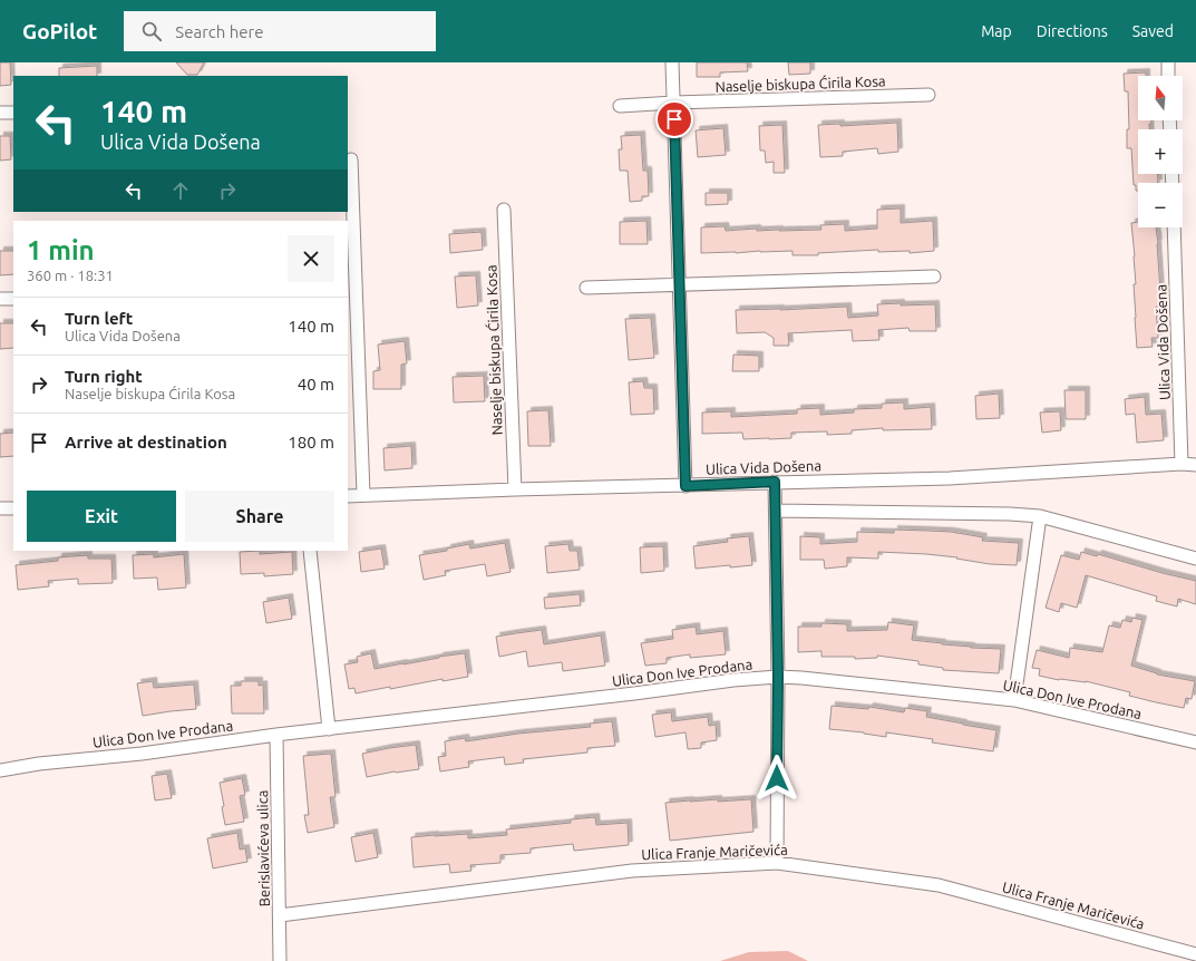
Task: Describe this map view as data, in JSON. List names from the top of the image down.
{
  "streets": {
    "street": [
      "Naselje biskupa Ćirila Kosa",
      "Ulica Vida Došena",
      "Ulica Don Ive Prodana",
      "Berislavićeva ulica",
      "Ulica Franje Maričevića"
    ]
  },
  "crossings": [
    ["Naselje biskupa Ćirila Kosa", "Ulica Vida Došena"],
    ["Ulica Don Ive Prodana", "Berislavićeva ulica"],
    ["Berislavićeva ulica", "Ulica Franje Maričevića"]
  ],
  "north": "top",
  "page": {
    "header": "GoPilot",
    "search": "Search here",
    "nav": ["Map", "Directions", "Saved"],
    "map_buttons": ["+", "−"],
    "turn": ["140 m", "Ulica Vida Došena"],
    "heading": ["1 min", "360 m · 18:31"],
    "list": [
      {
        "name": "Turn left",
        "note": "Ulica Vida Došena",
        "value": "140 m"
      },
      {
        "name": "Turn right",
        "note": "Naselje biskupa Ćirila Kosa",
        "value": "40 m"
      },
      {
        "name": "Arrive at destination",
        "value": "180 m"
      }
    ],
    "buttons": ["Exit", "Share"]
  }
}
